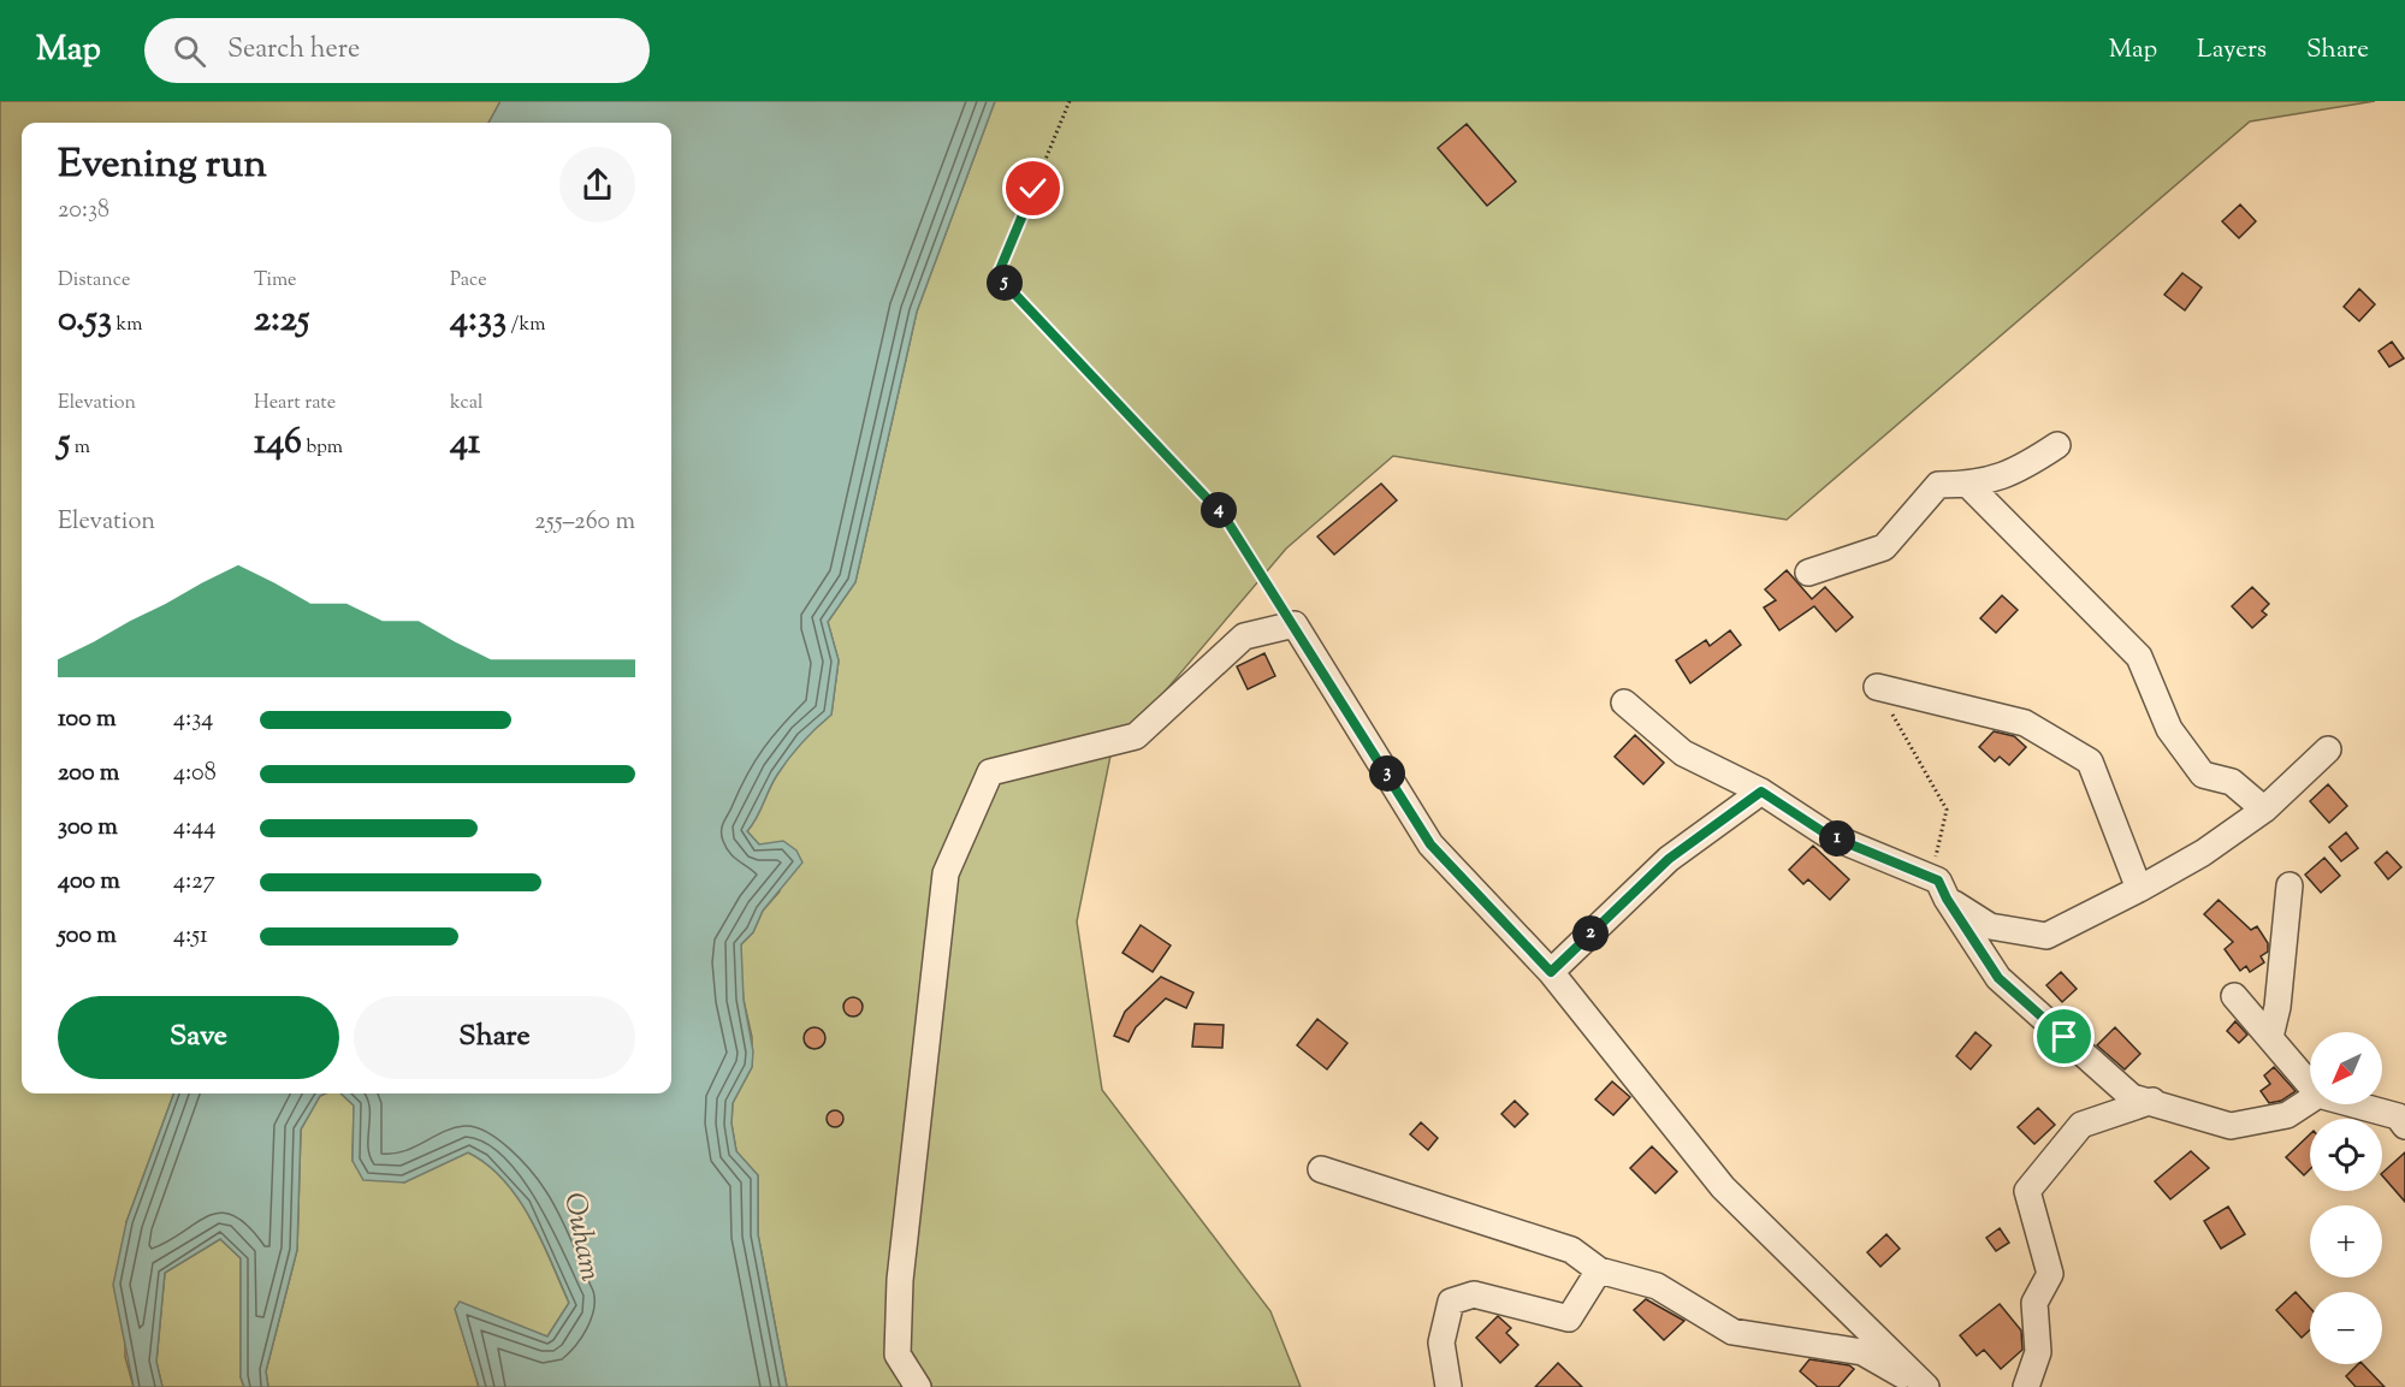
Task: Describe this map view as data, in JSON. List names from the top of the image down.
{
  "water": ["Ouham"],
  "north": "bottom left",
  "page": {
    "header": "Map",
    "search": "Search here",
    "nav": ["Map", "Layers", "Share"],
    "heading": ["Evening run", "20:38"],
    "stats": [
      ["Distance", "0.53 km"],
      ["Time", "2:25"],
      ["Pace", "4:33 /km"],
      ["Elevation", "5 m"],
      ["Heart rate", "146 bpm"],
      ["kcal", "41"]
    ],
    "pins": [
      "5",
      "4",
      "3",
      "1",
      "2"
    ],
    "chart": ["Elevation", "255–260 m"],
    "list": [
      {
        "name": "100 m",
        "note": "4:34"
      },
      {
        "name": "200 m",
        "note": "4:08"
      },
      {
        "name": "300 m",
        "note": "4:44"
      },
      {
        "name": "400 m",
        "note": "4:27"
      },
      {
        "name": "500 m",
        "note": "4:51"
      }
    ],
    "buttons": ["Save", "Share"],
    "map_buttons": ["+", "−"]
  }
}
